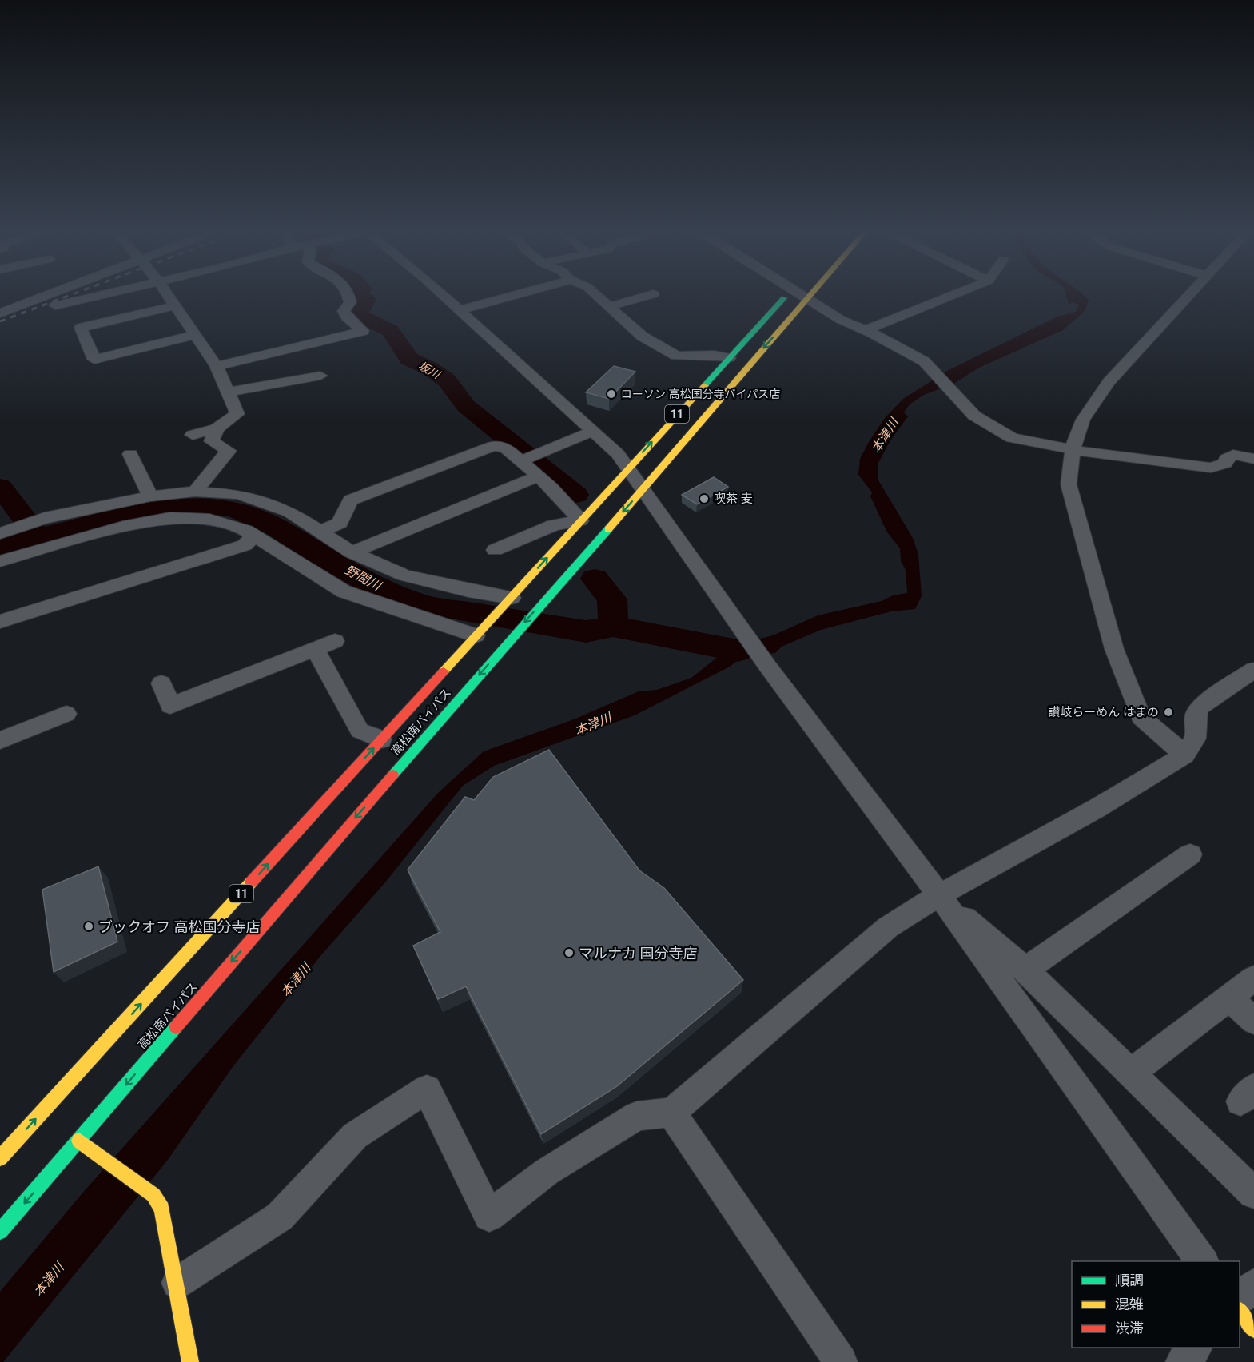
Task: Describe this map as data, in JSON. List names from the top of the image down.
{
  "streets": {
    "main road": ["11", "高松南バイパス"]
  },
  "water": ["坂川", "本津川", "野間川"],
  "places": [
    "ローソン 高松国分寺バイパス店",
    "喫茶 麦",
    "讃岐らーめん はまの",
    "ブックオフ 高松国分寺店",
    "マルナカ 国分寺店"
  ],
  "legend": ["順調", "混雑", "渋滞"]
}
